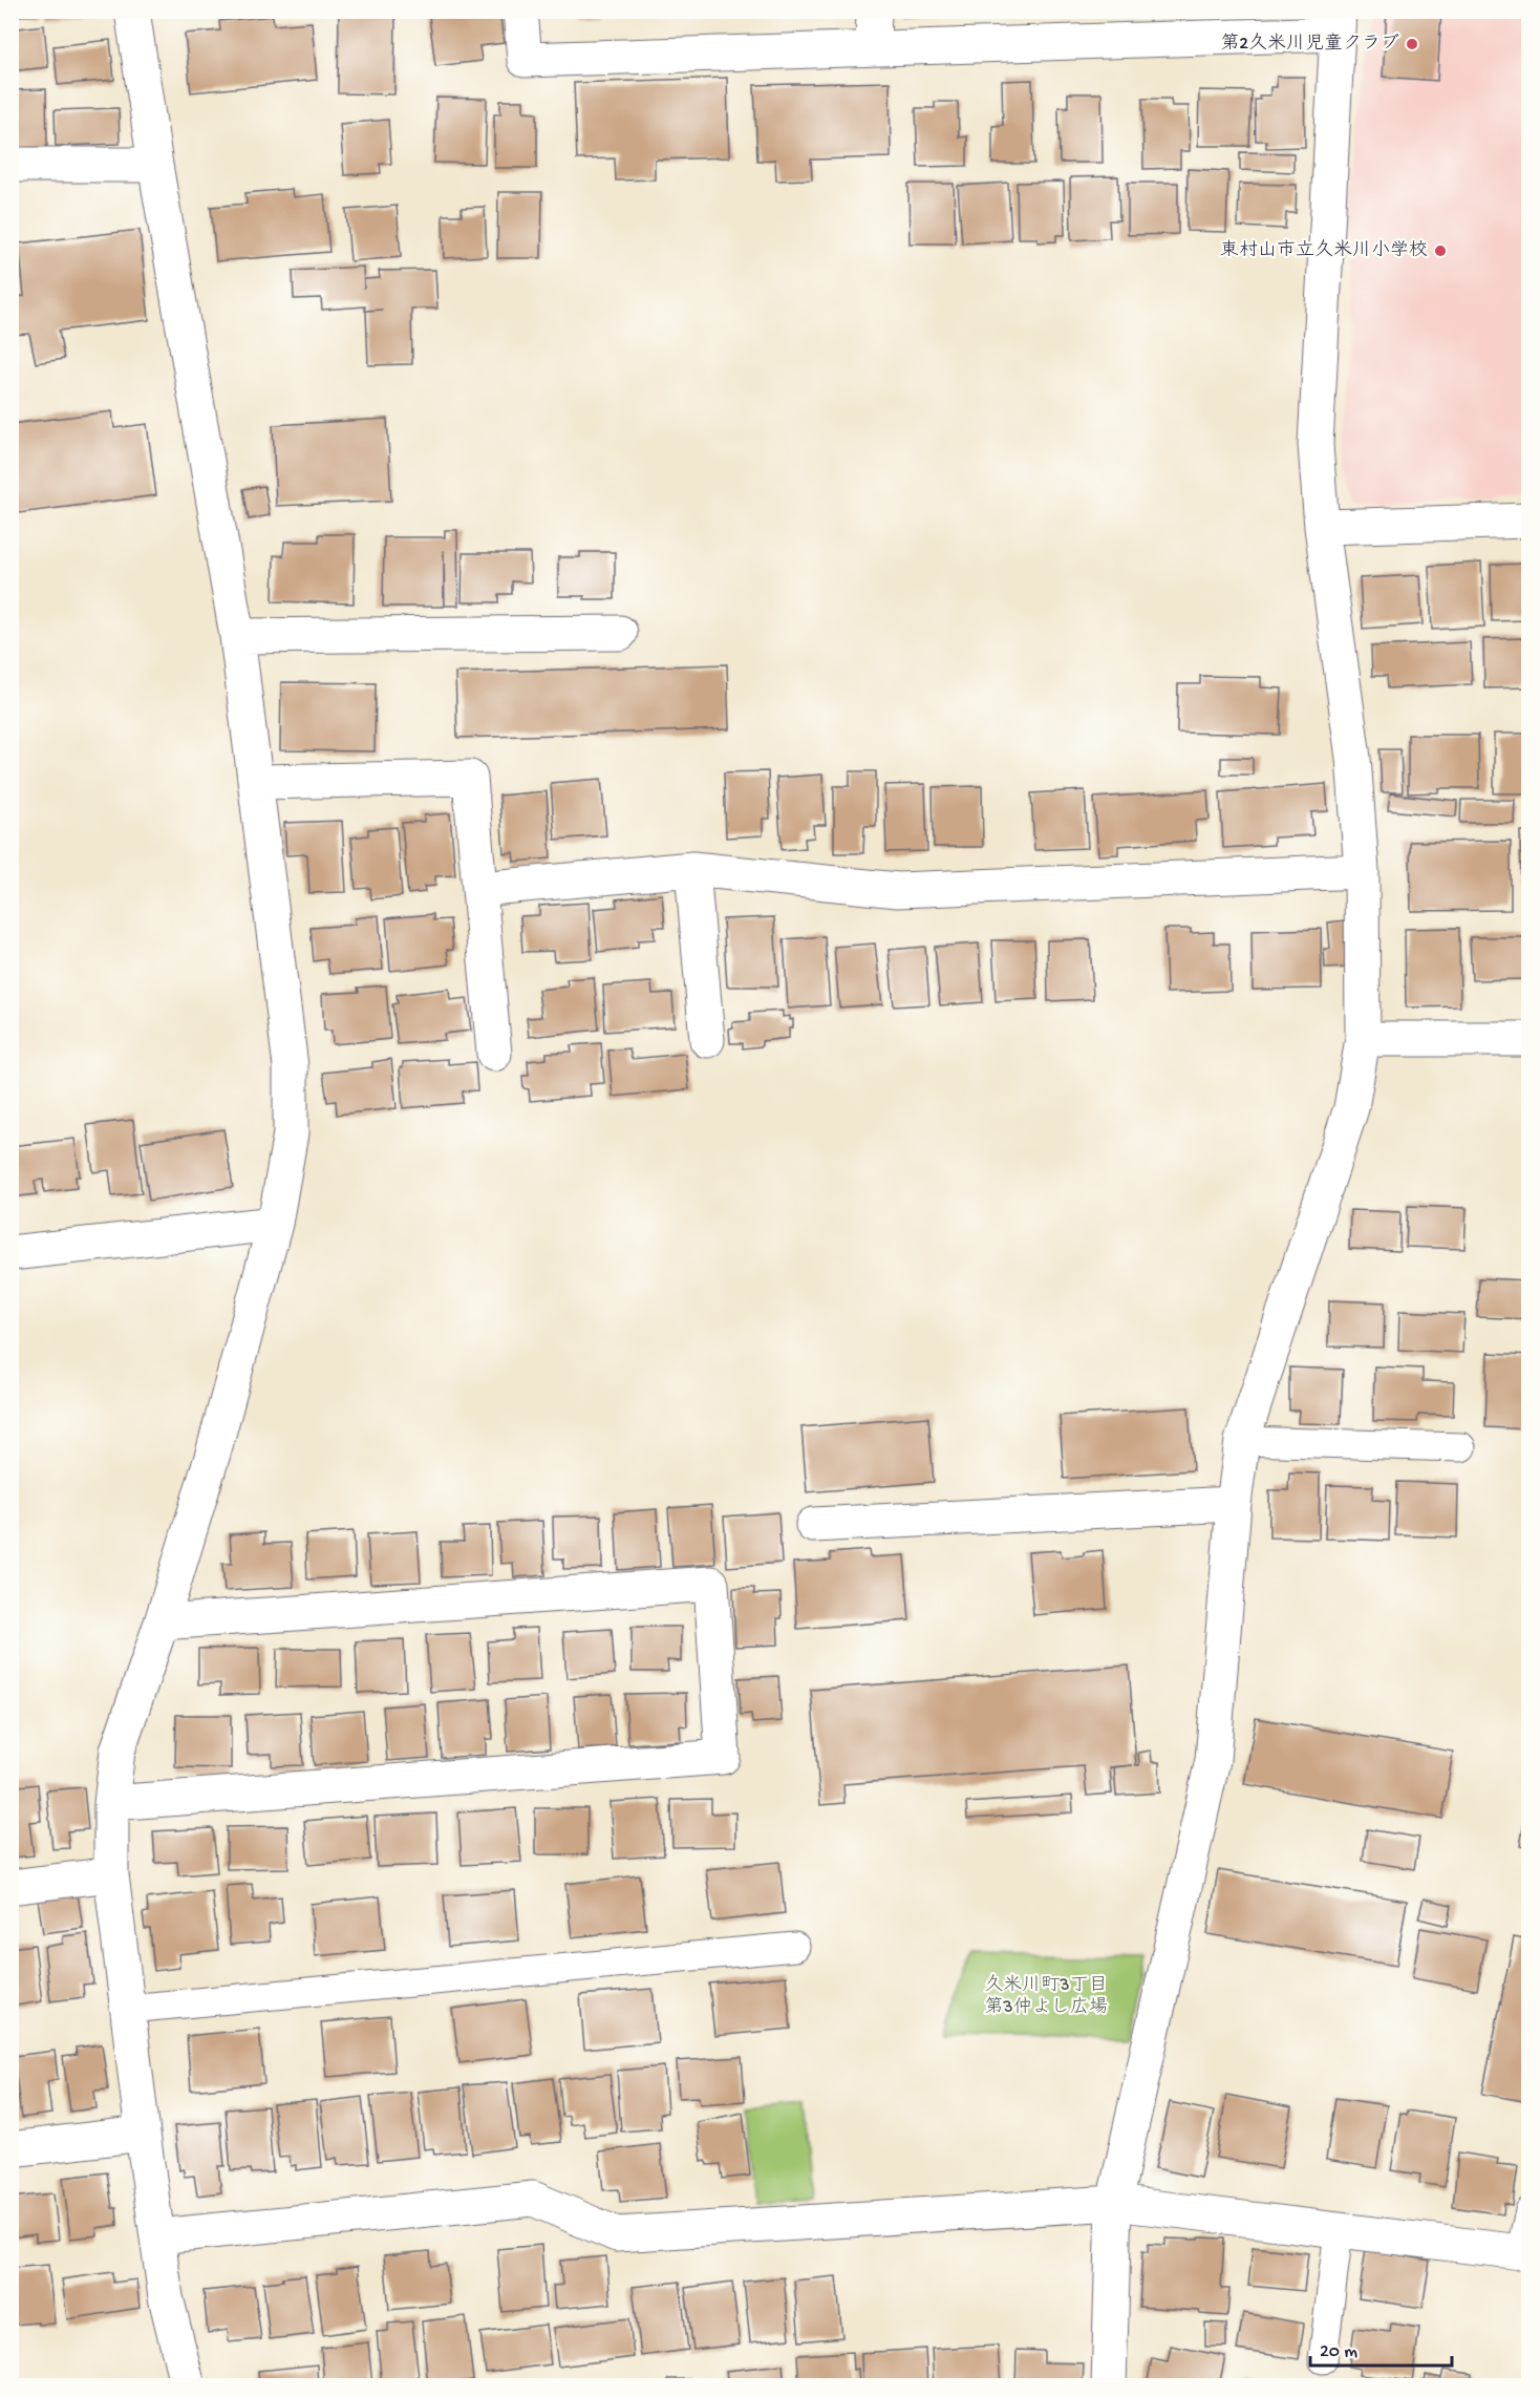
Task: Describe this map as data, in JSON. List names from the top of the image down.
{
  "parks": ["久米川町3丁目 第3仲よし広場"],
  "places": ["第2久米川児童クラブ", "東村山市立久米川小学校"],
  "scale_bar": "20 m"
}
